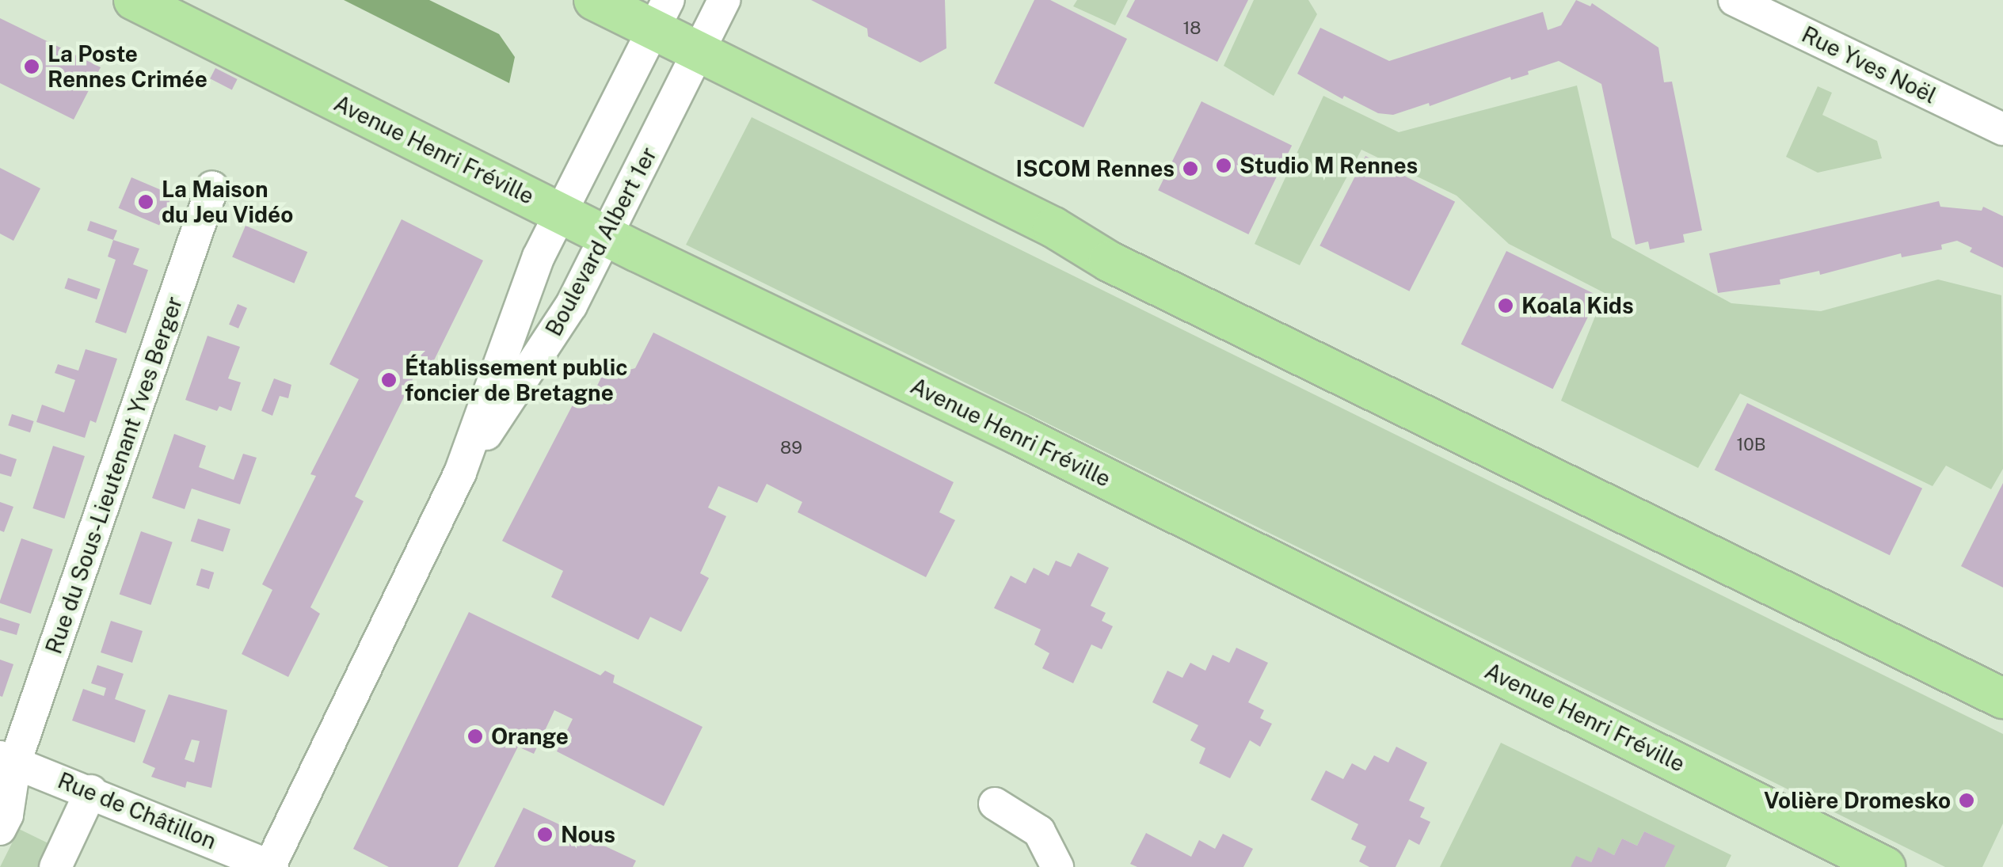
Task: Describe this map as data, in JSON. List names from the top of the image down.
{
  "streets": {
    "main road": ["Avenue Henri Fréville"],
    "street": [
      "Rue Yves Noël",
      "Boulevard Albert 1er",
      "Rue du Sous-Lieutenant Yves Berger",
      "Rue de Châtillon"
    ]
  },
  "crossings": [
    ["Avenue Henri Fréville", "Boulevard Albert 1er"],
    ["Boulevard Albert 1er", "Rue de Châtillon"],
    ["Rue du Sous-Lieutenant Yves Berger", "Rue de Châtillon"]
  ],
  "places": [
    "La Poste Rennes Crimée",
    "Studio M Rennes",
    "ISCOM Rennes",
    "La Maison du Jeu Vidéo",
    "Koala Kids",
    "Établissement public foncier de Bretagne",
    "Orange",
    "Volière Dromesko",
    "Nous"
  ],
  "house_numbers": ["18", "10B", "89"]
}
